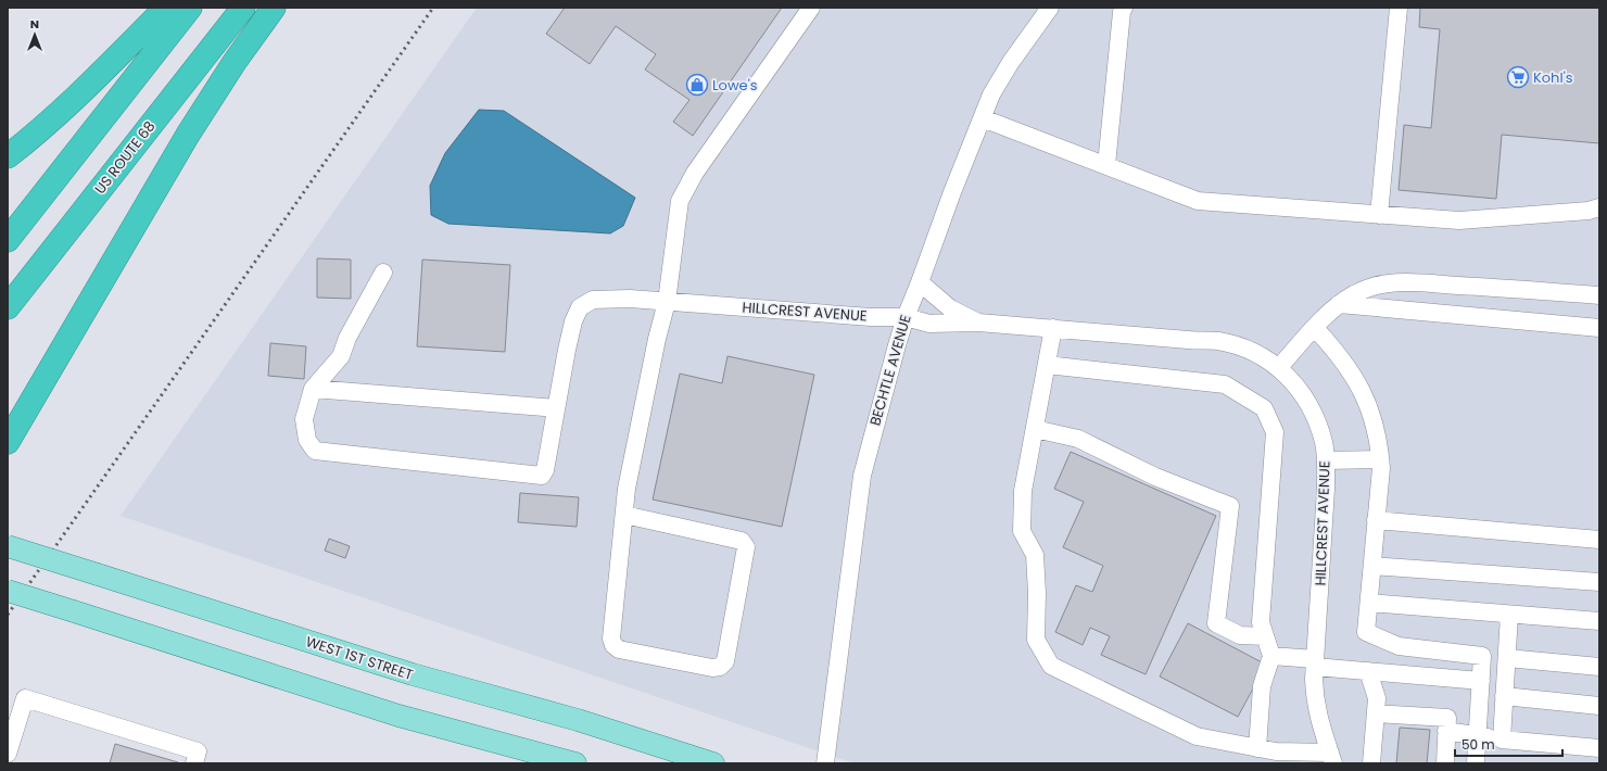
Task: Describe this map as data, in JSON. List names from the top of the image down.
{
  "streets": {
    "highway": ["US ROUTE 68"],
    "main road": ["WEST 1ST STREET"],
    "street": ["HILLCREST AVENUE", "BECHTLE AVENUE"]
  },
  "crossings": [
    ["HILLCREST AVENUE", "BECHTLE AVENUE"]
  ],
  "places": {
    "supermarket": ["Kohl's"],
    "shop": ["Lowe's"]
  },
  "scale_bar": "50 m",
  "north": "top"
}
